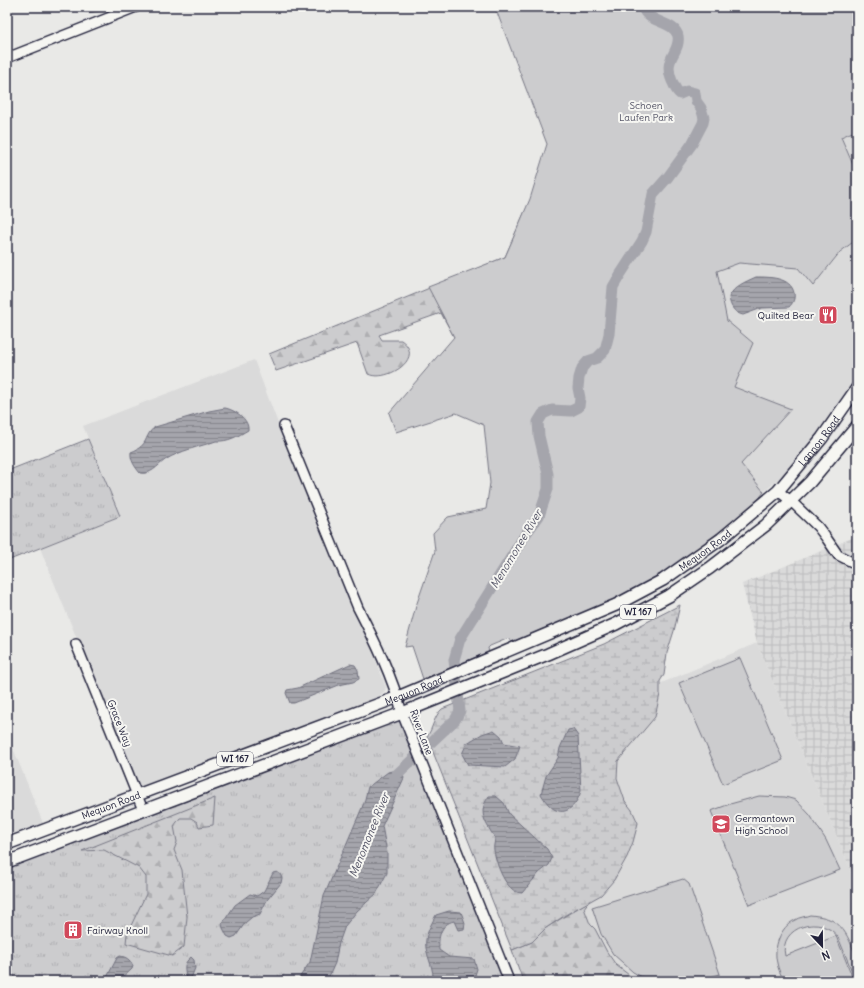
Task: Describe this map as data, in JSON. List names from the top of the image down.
{
  "streets": {
    "main road": ["Lannon Road", "Mequon Road", "WI 167"],
    "street": ["Grace Way", "River Lane"]
  },
  "crossings": [
    ["Lannon Road", "Mequon Road"],
    ["Mequon Road", "Grace Way"],
    ["Mequon Road", "River Lane"]
  ],
  "water": ["Menomonee River"],
  "parks": ["Schoen Laufen Park"],
  "places": {
    "restaurant": ["Quilted Bear"],
    "school or university": ["Germantown High School"],
    "building": ["Fairway Knoll"]
  },
  "north": "bottom"
}
